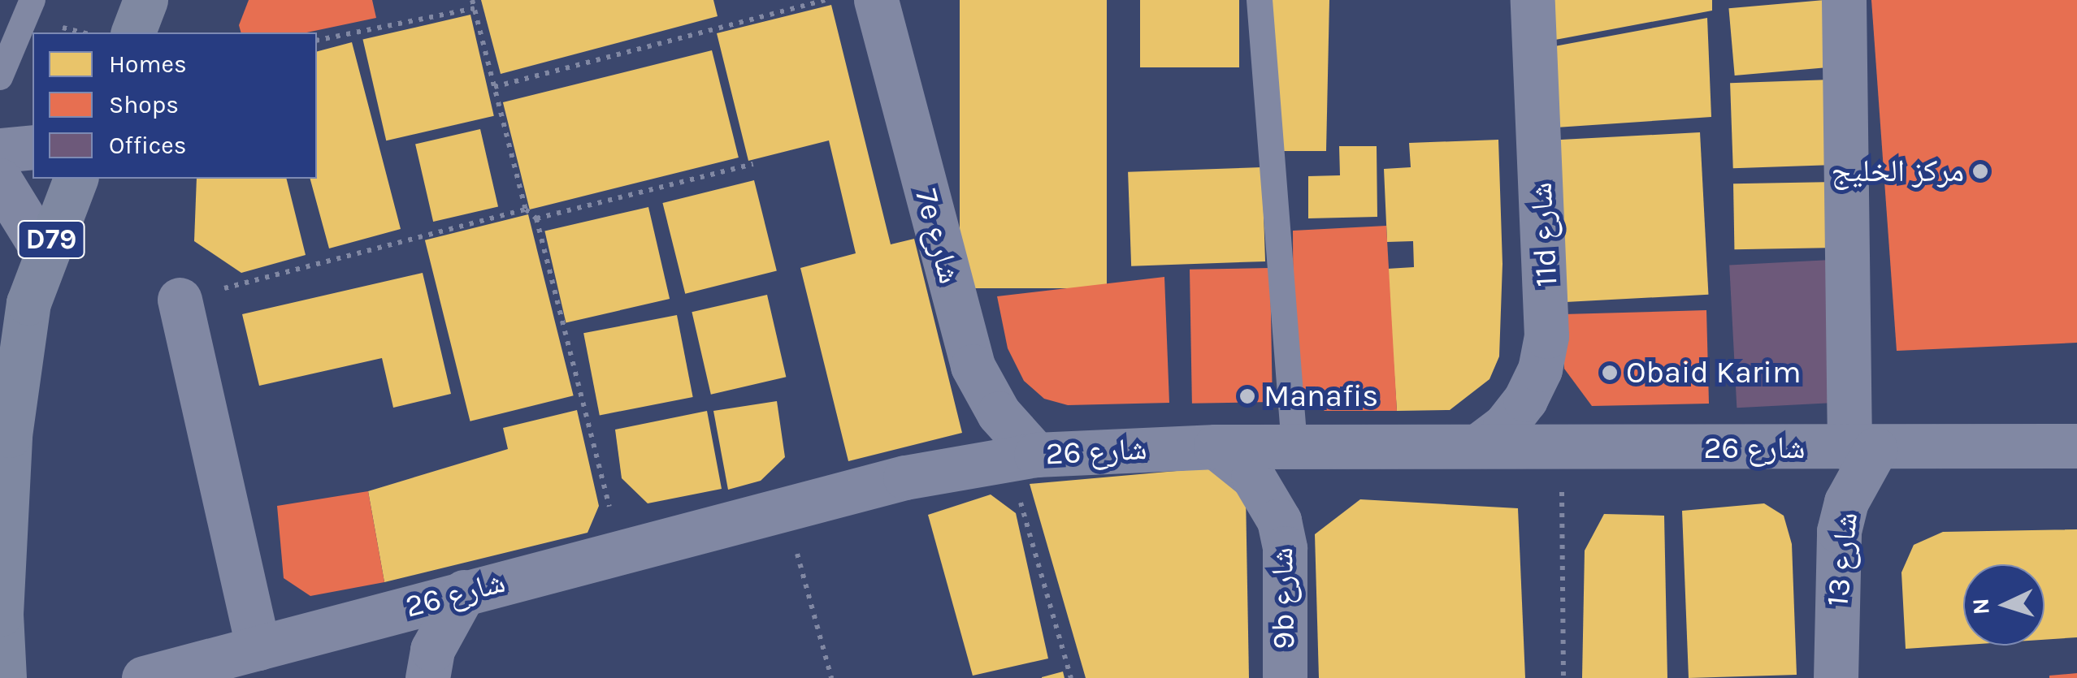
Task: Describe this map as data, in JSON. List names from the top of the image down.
{
  "streets": {
    "main road": ["D79"],
    "street": [
      "11d شارع",
      "7e شارع",
      "شارع 26",
      "شارع 13",
      "9b شارع"
    ]
  },
  "crossings": [
    ["11d شارع", "شارع 26"],
    ["7e شارع", "شارع 26"],
    ["شارع 26", "شارع 13"],
    ["شارع 26", "9b شارع"]
  ],
  "places": ["مركز الخليج", "Obaid Karim", "Manafis"],
  "legend": ["Homes", "Shops", "Offices"],
  "north": "left"
}
